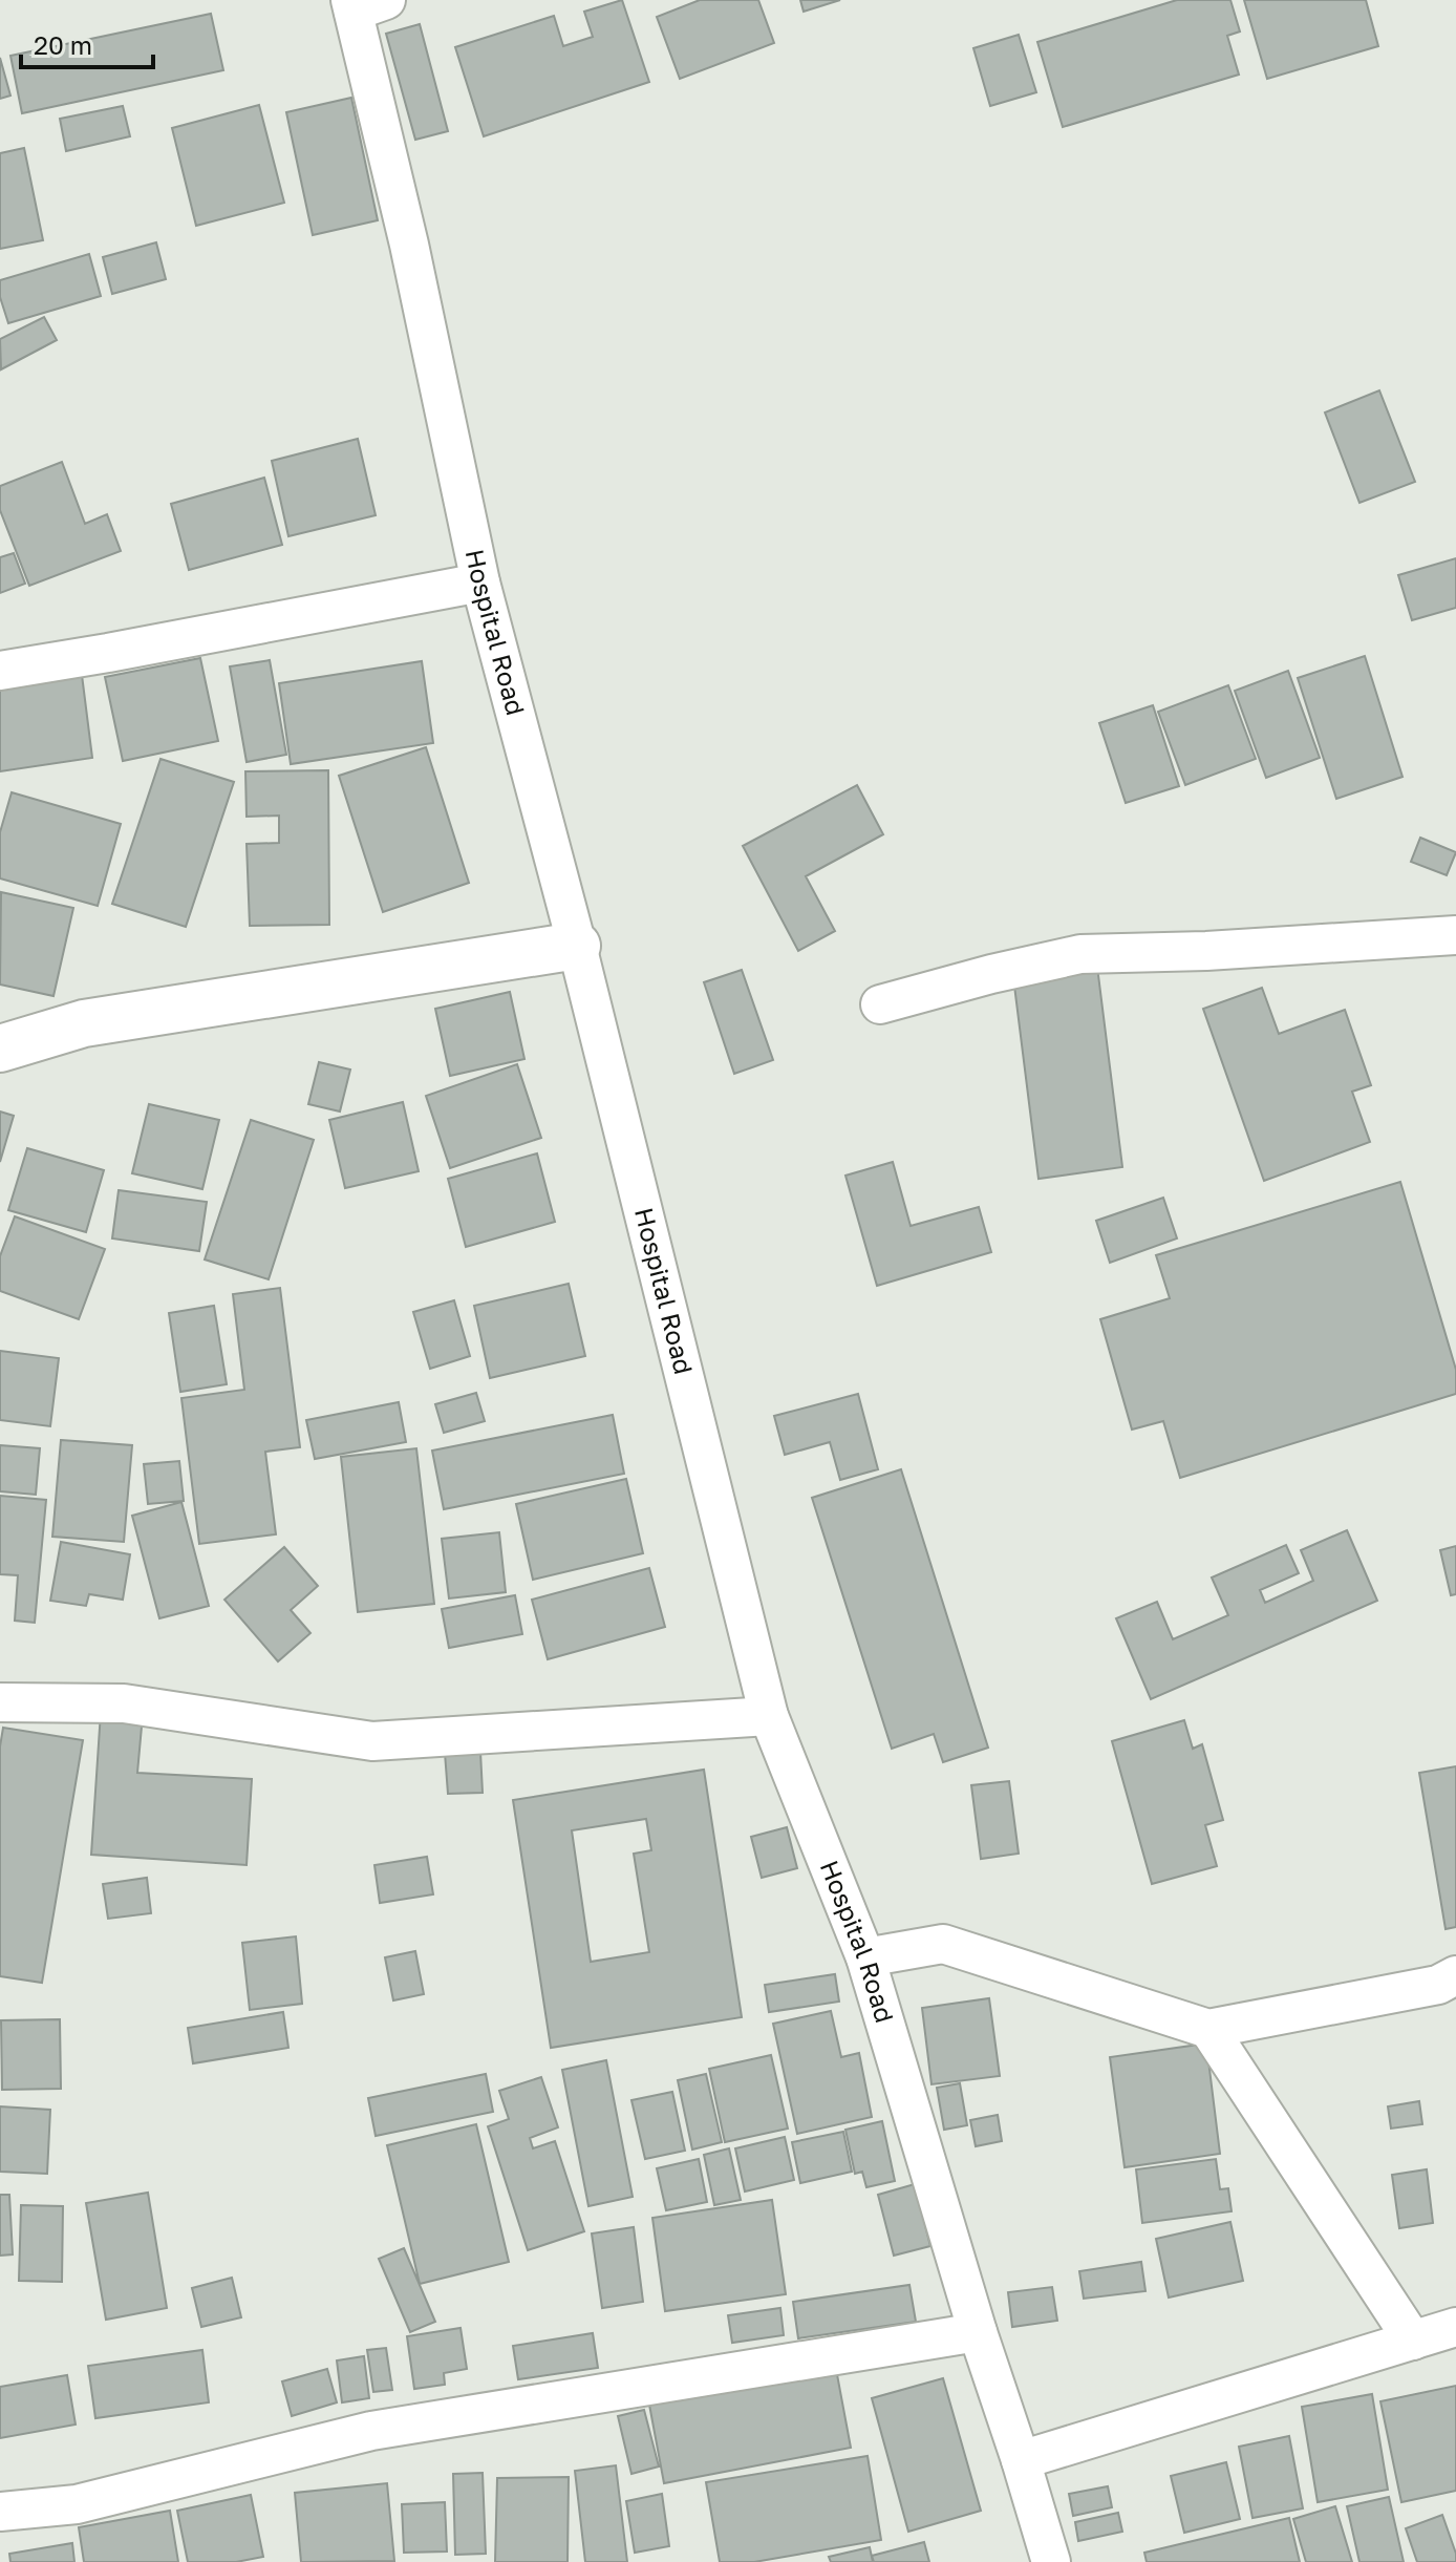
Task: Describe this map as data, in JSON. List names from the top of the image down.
{
  "streets": {
    "street": ["Hospital Road"]
  },
  "scale_bar": "20 m"
}
